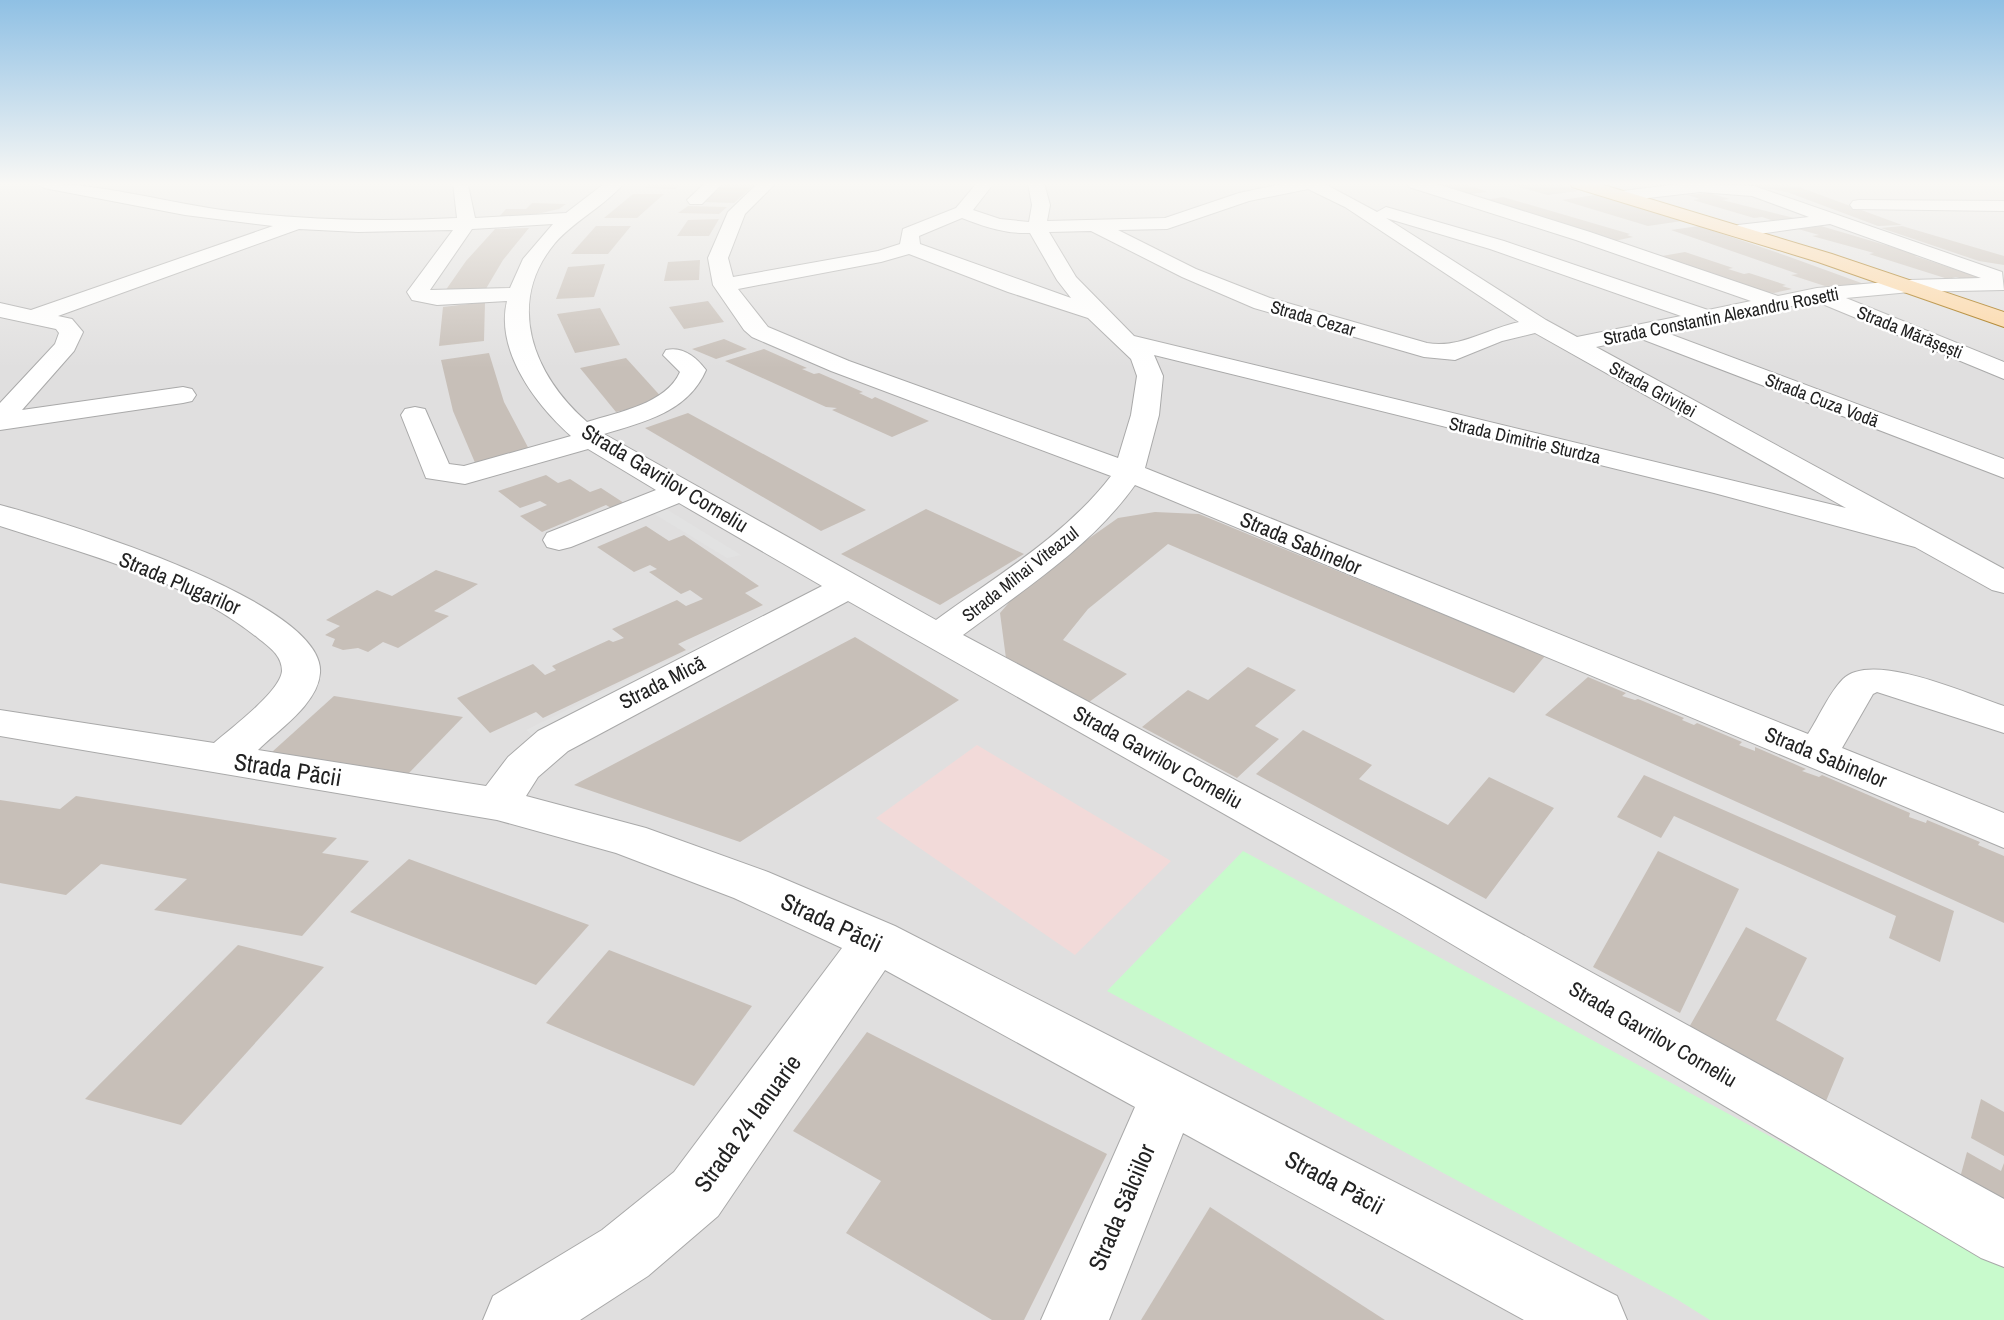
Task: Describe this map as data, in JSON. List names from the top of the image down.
{
  "streets": {
    "street": [
      "Strada Constantin Alexandru Rosetti",
      "Strada Cezar",
      "Strada Mărășești",
      "Strada Griviței",
      "Strada Cuza Vodă",
      "Strada Dimitrie Sturdza",
      "Strada Gavrilov Corneliu",
      "Strada Sabinelor",
      "Strada Mihai Viteazul",
      "Strada Plugarilor",
      "Strada Mică",
      "Strada Păcii",
      "Strada 24 Ianuarie",
      "Strada Sălciilor"
    ]
  },
  "crossings": [
    ["Strada Constantin Alexandru Rosetti", "Strada Mărășești"],
    ["Strada Constantin Alexandru Rosetti", "Strada Griviței"],
    ["Strada Constantin Alexandru Rosetti", "Strada Cuza Vodă"],
    ["Strada Cezar", "Strada Griviței"],
    ["Strada Griviței", "Strada Dimitrie Sturdza"],
    ["Strada Dimitrie Sturdza", "Strada Mihai Viteazul"],
    ["Strada Gavrilov Corneliu", "Strada Mihai Viteazul"],
    ["Strada Gavrilov Corneliu", "Strada Mică"],
    ["Strada Sabinelor", "Strada Mihai Viteazul"],
    ["Strada Plugarilor", "Strada Păcii"],
    ["Strada Mică", "Strada Păcii"],
    ["Strada Păcii", "Strada 24 Ianuarie"],
    ["Strada Păcii", "Strada Sălciilor"]
  ]
}
